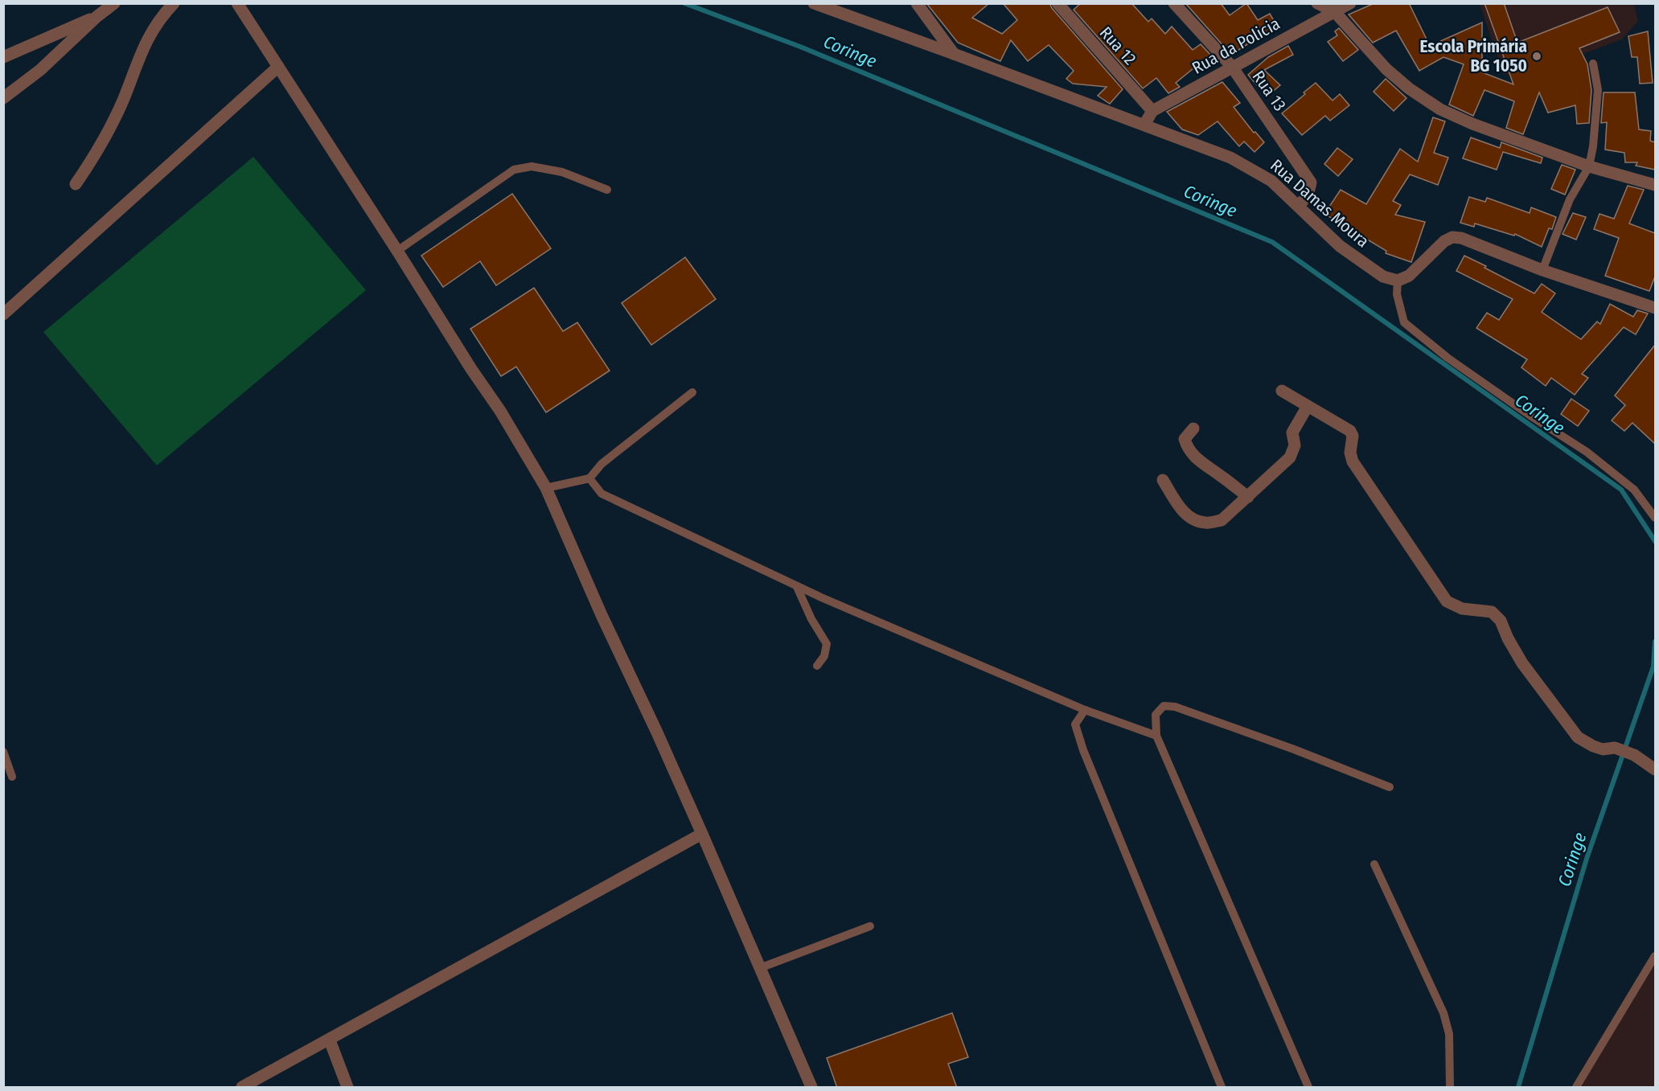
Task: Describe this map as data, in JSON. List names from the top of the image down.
{
  "streets": {
    "street": [
      "Rua 12",
      "Rua da Policia",
      "Rua 13",
      "Rua Damas Moura"
    ]
  },
  "crossings": [
    ["Rua 12", "Rua da Policia"],
    ["Rua da Policia", "Rua 13"],
    ["Rua 13", "Rua Damas Moura"]
  ],
  "water": ["Coringe"],
  "places": ["Escola Primária BG 1050"]
}
